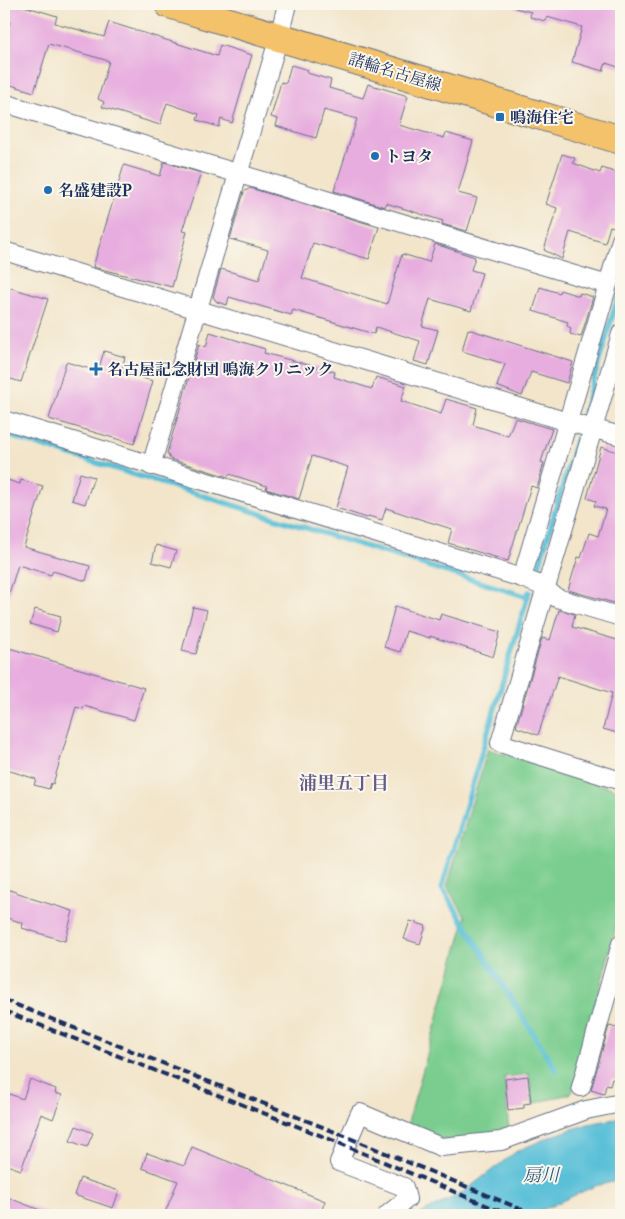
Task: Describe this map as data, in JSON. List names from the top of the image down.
{
  "streets": {
    "main road": ["諸輪名古屋線"]
  },
  "districts": ["浦里五丁目"],
  "water": ["扇川"],
  "places": {
    "transit": ["鳴海住宅"],
    "other": ["トヨタ", "名盛建設P"],
    "health": ["名古屋記念財団 鳴海クリニック"]
  }
}
